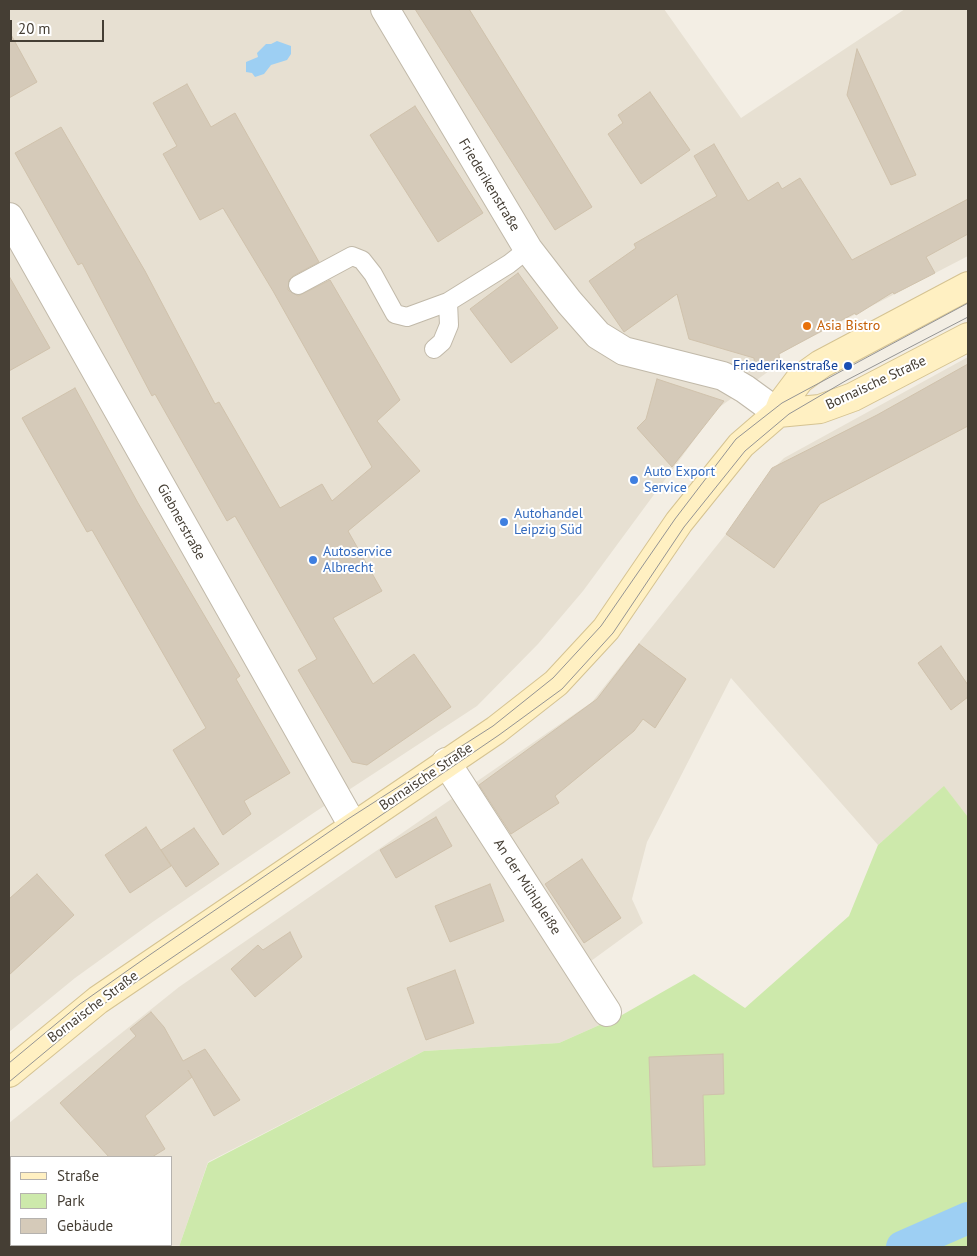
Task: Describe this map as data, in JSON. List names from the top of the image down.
{
  "streets": {
    "main road": ["Bornaische Straße"],
    "street": ["Friederikenstraße", "Giebnerstraße", "An der Mühlpleiße"]
  },
  "crossings": [
    ["Friederikenstraße", "Bornaische Straße"],
    ["Bornaische Straße", "Giebnerstraße"],
    ["Bornaische Straße", "An der Mühlpleiße"]
  ],
  "places": [
    "Asia Bistro",
    "Friederikenstraße",
    "Auto Export Service",
    "Autohandel Leipzig Süd",
    "Autoservice Albrecht"
  ],
  "legend": ["Straße", "Park", "Gebäude"],
  "scale_bar": "20 m"
}
